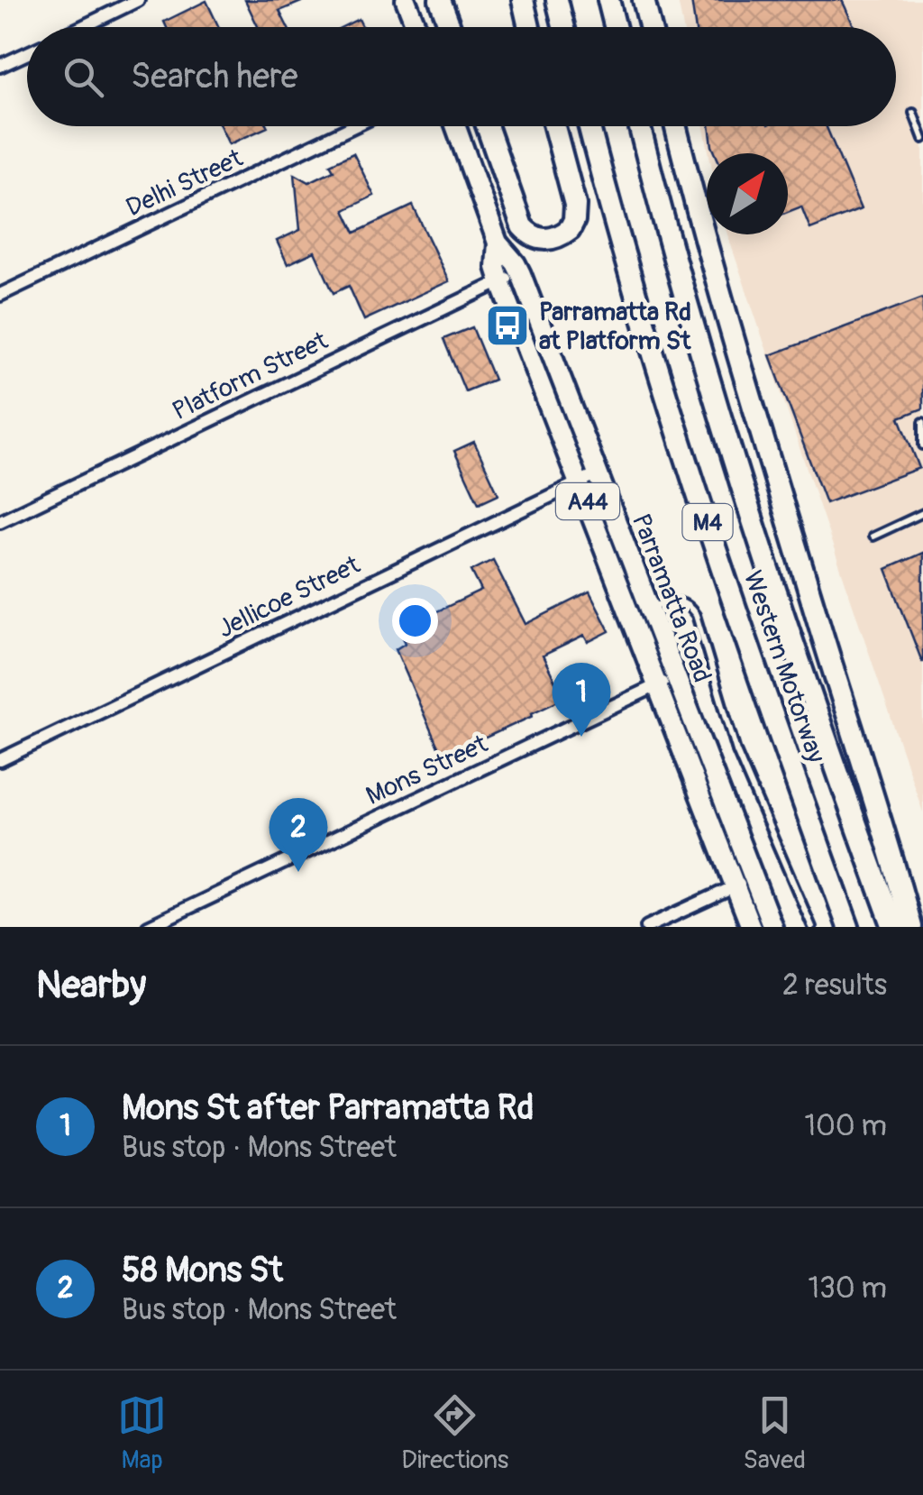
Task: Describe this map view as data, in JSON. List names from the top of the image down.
{
  "streets": {
    "highway": [
      "A44",
      "M4",
      "Parramatta Road",
      "Western Motorway"
    ],
    "street": [
      "Delhi Street",
      "Platform Street",
      "Jellicoe Street",
      "Mons Street"
    ]
  },
  "crossings": [
    ["Platform Street", "Parramatta Road"],
    ["Jellicoe Street", "Parramatta Road"],
    ["Parramatta Road", "Mons Street"]
  ],
  "places": {
    "bus stop": ["Parramatta Rd at Platform St"]
  },
  "north": "top right",
  "page": {
    "search": "Search here",
    "pins": ["1", "2"],
    "heading": ["Nearby", "2 results"],
    "list": [
      {
        "mark": "1",
        "name": "Mons St after Parramatta Rd",
        "note": "Bus stop · Mons Street",
        "value": "100 m"
      },
      {
        "mark": "2",
        "name": "58 Mons St",
        "note": "Bus stop · Mons Street",
        "value": "130 m"
      }
    ],
    "nav": ["Map", "Directions", "Saved"]
  }
}
